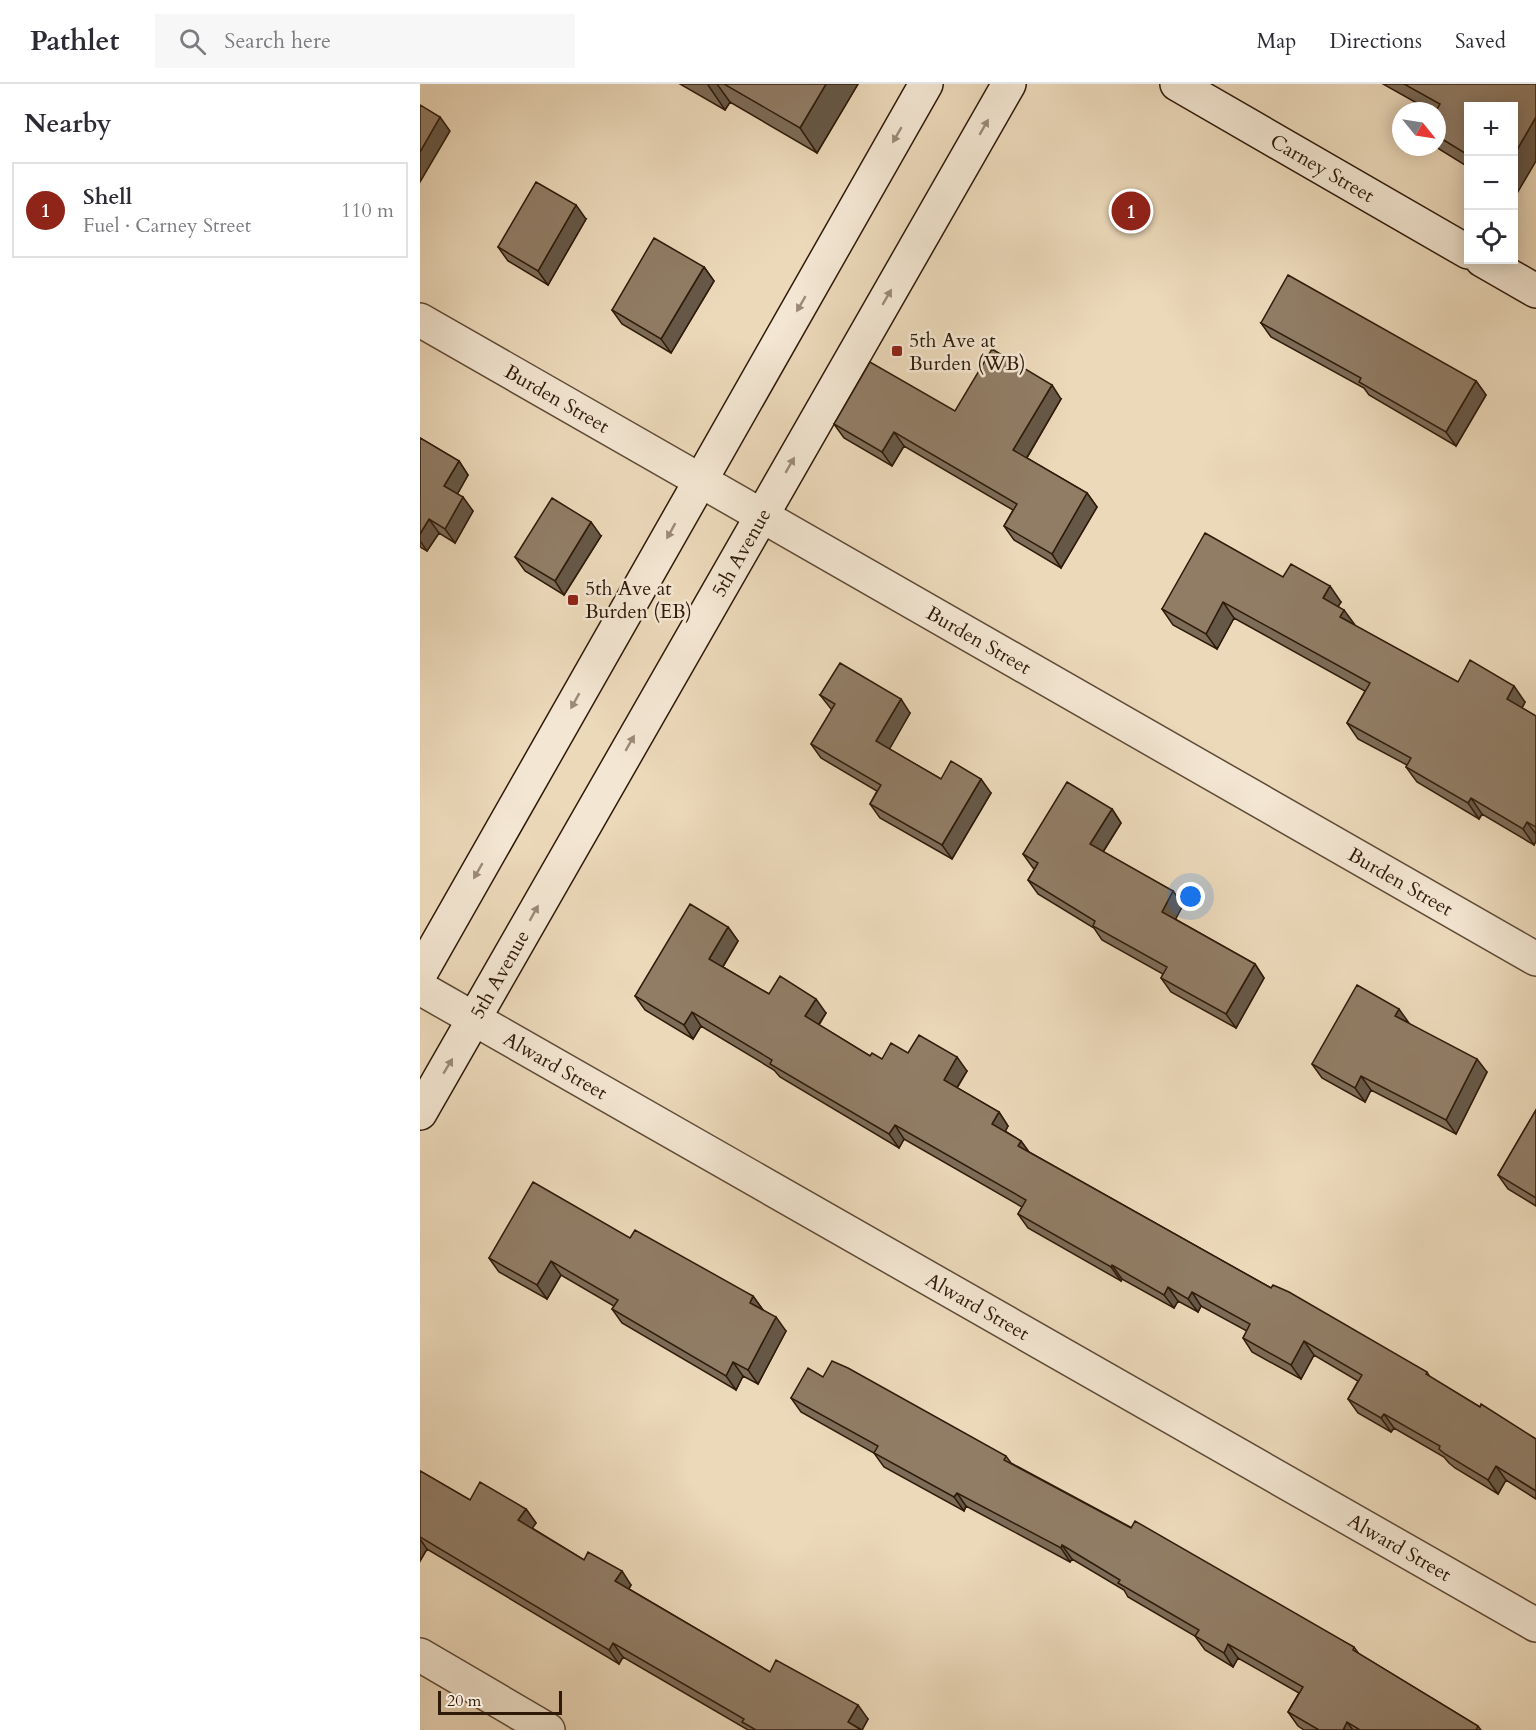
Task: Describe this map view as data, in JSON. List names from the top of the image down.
{
  "streets": {
    "street": [
      "Carney Street",
      "Burden Street",
      "5th Avenue",
      "Alward Street"
    ]
  },
  "crossings": [
    ["Burden Street", "5th Avenue"],
    ["5th Avenue", "Alward Street"]
  ],
  "places": {
    "transit": ["5th Ave at Burden (WB)", "5th Ave at Burden (EB)"]
  },
  "scale_bar": "20 m",
  "north": "bottom right",
  "page": {
    "header": "Pathlet",
    "search": "Search here",
    "nav": ["Map", "Directions", "Saved"],
    "heading": "Nearby",
    "map_buttons": ["+", "−"],
    "list": [
      {
        "mark": "1",
        "name": "Shell",
        "note": "Fuel · Carney Street",
        "value": "110 m"
      }
    ],
    "pins": "1",
    "scale": "20 m"
  }
}
